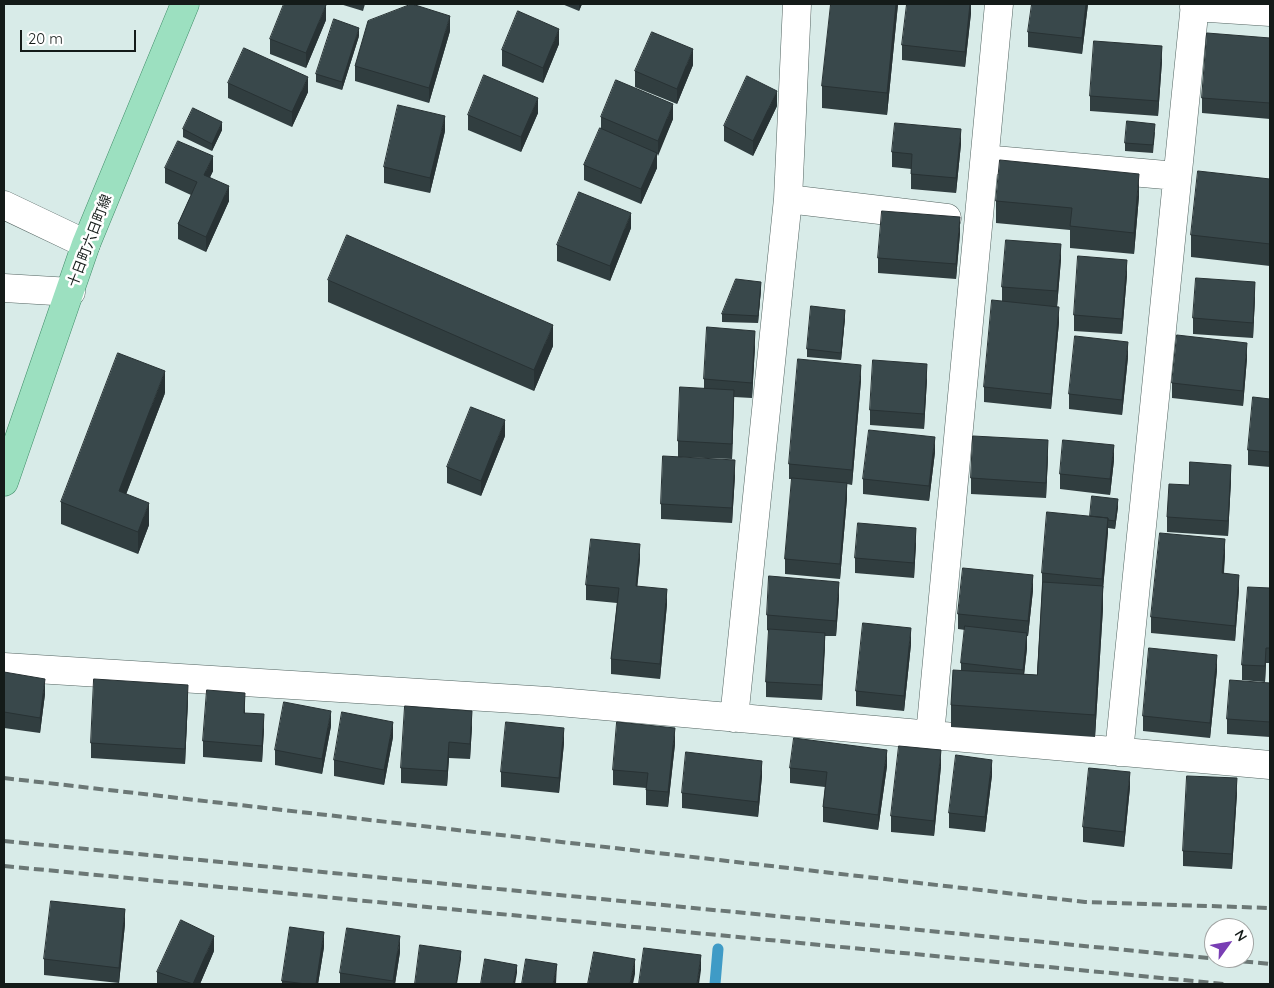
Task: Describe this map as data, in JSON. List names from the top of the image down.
{
  "streets": {
    "main road": ["十日町六日町線"]
  },
  "scale_bar": "20 m",
  "north": "top right"
}
